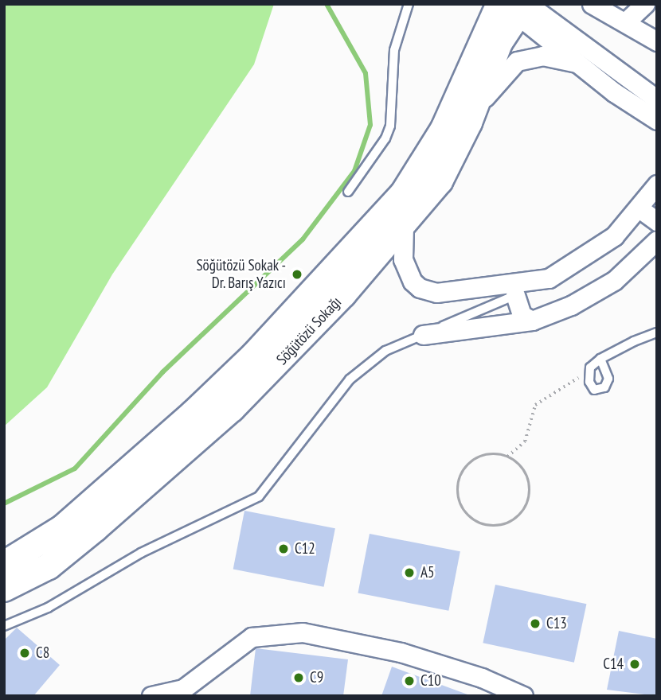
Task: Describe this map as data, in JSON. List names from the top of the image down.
{
  "streets": {
    "street": ["Söğütözü Sokağı"]
  },
  "places": [
    "Söğütözü Sokak - Dr. Barış Yazıcı",
    "C12",
    "A5",
    "C13",
    "C8",
    "C14",
    "C9",
    "C10"
  ]
}
